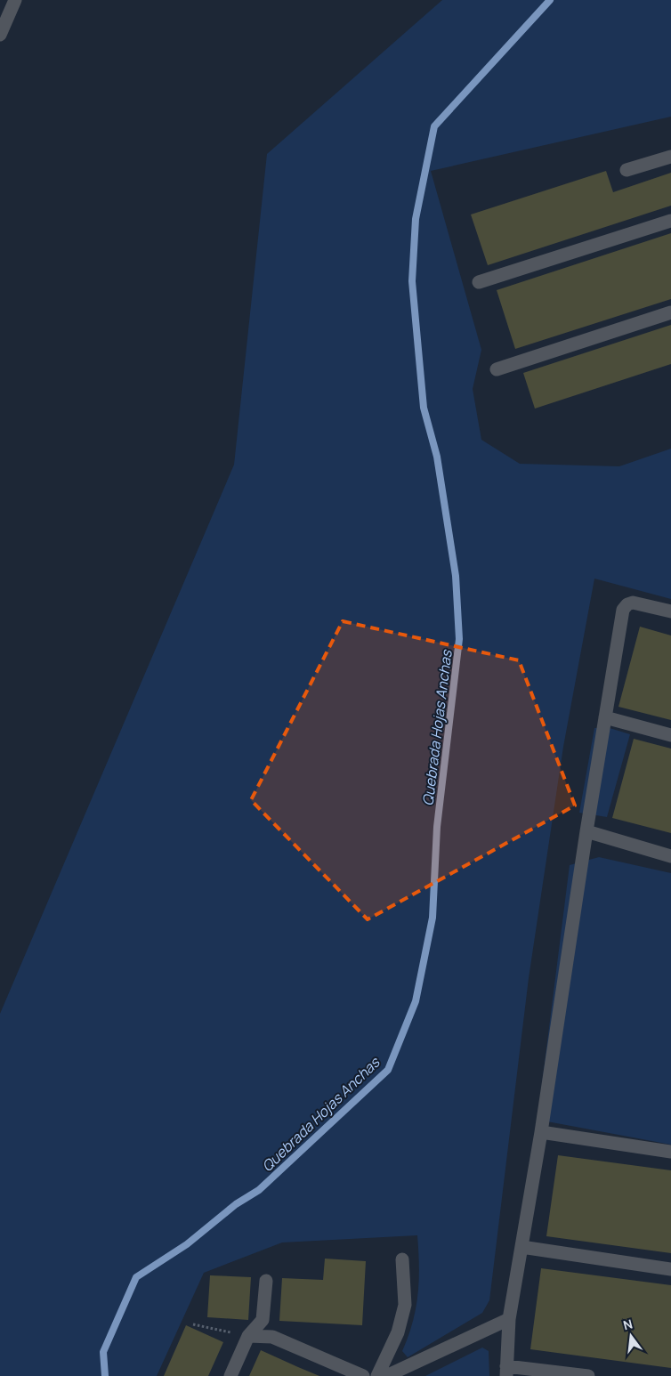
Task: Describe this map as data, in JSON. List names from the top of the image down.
{
  "water": ["Quebrada Hojas Anchas"],
  "north": "top"
}
